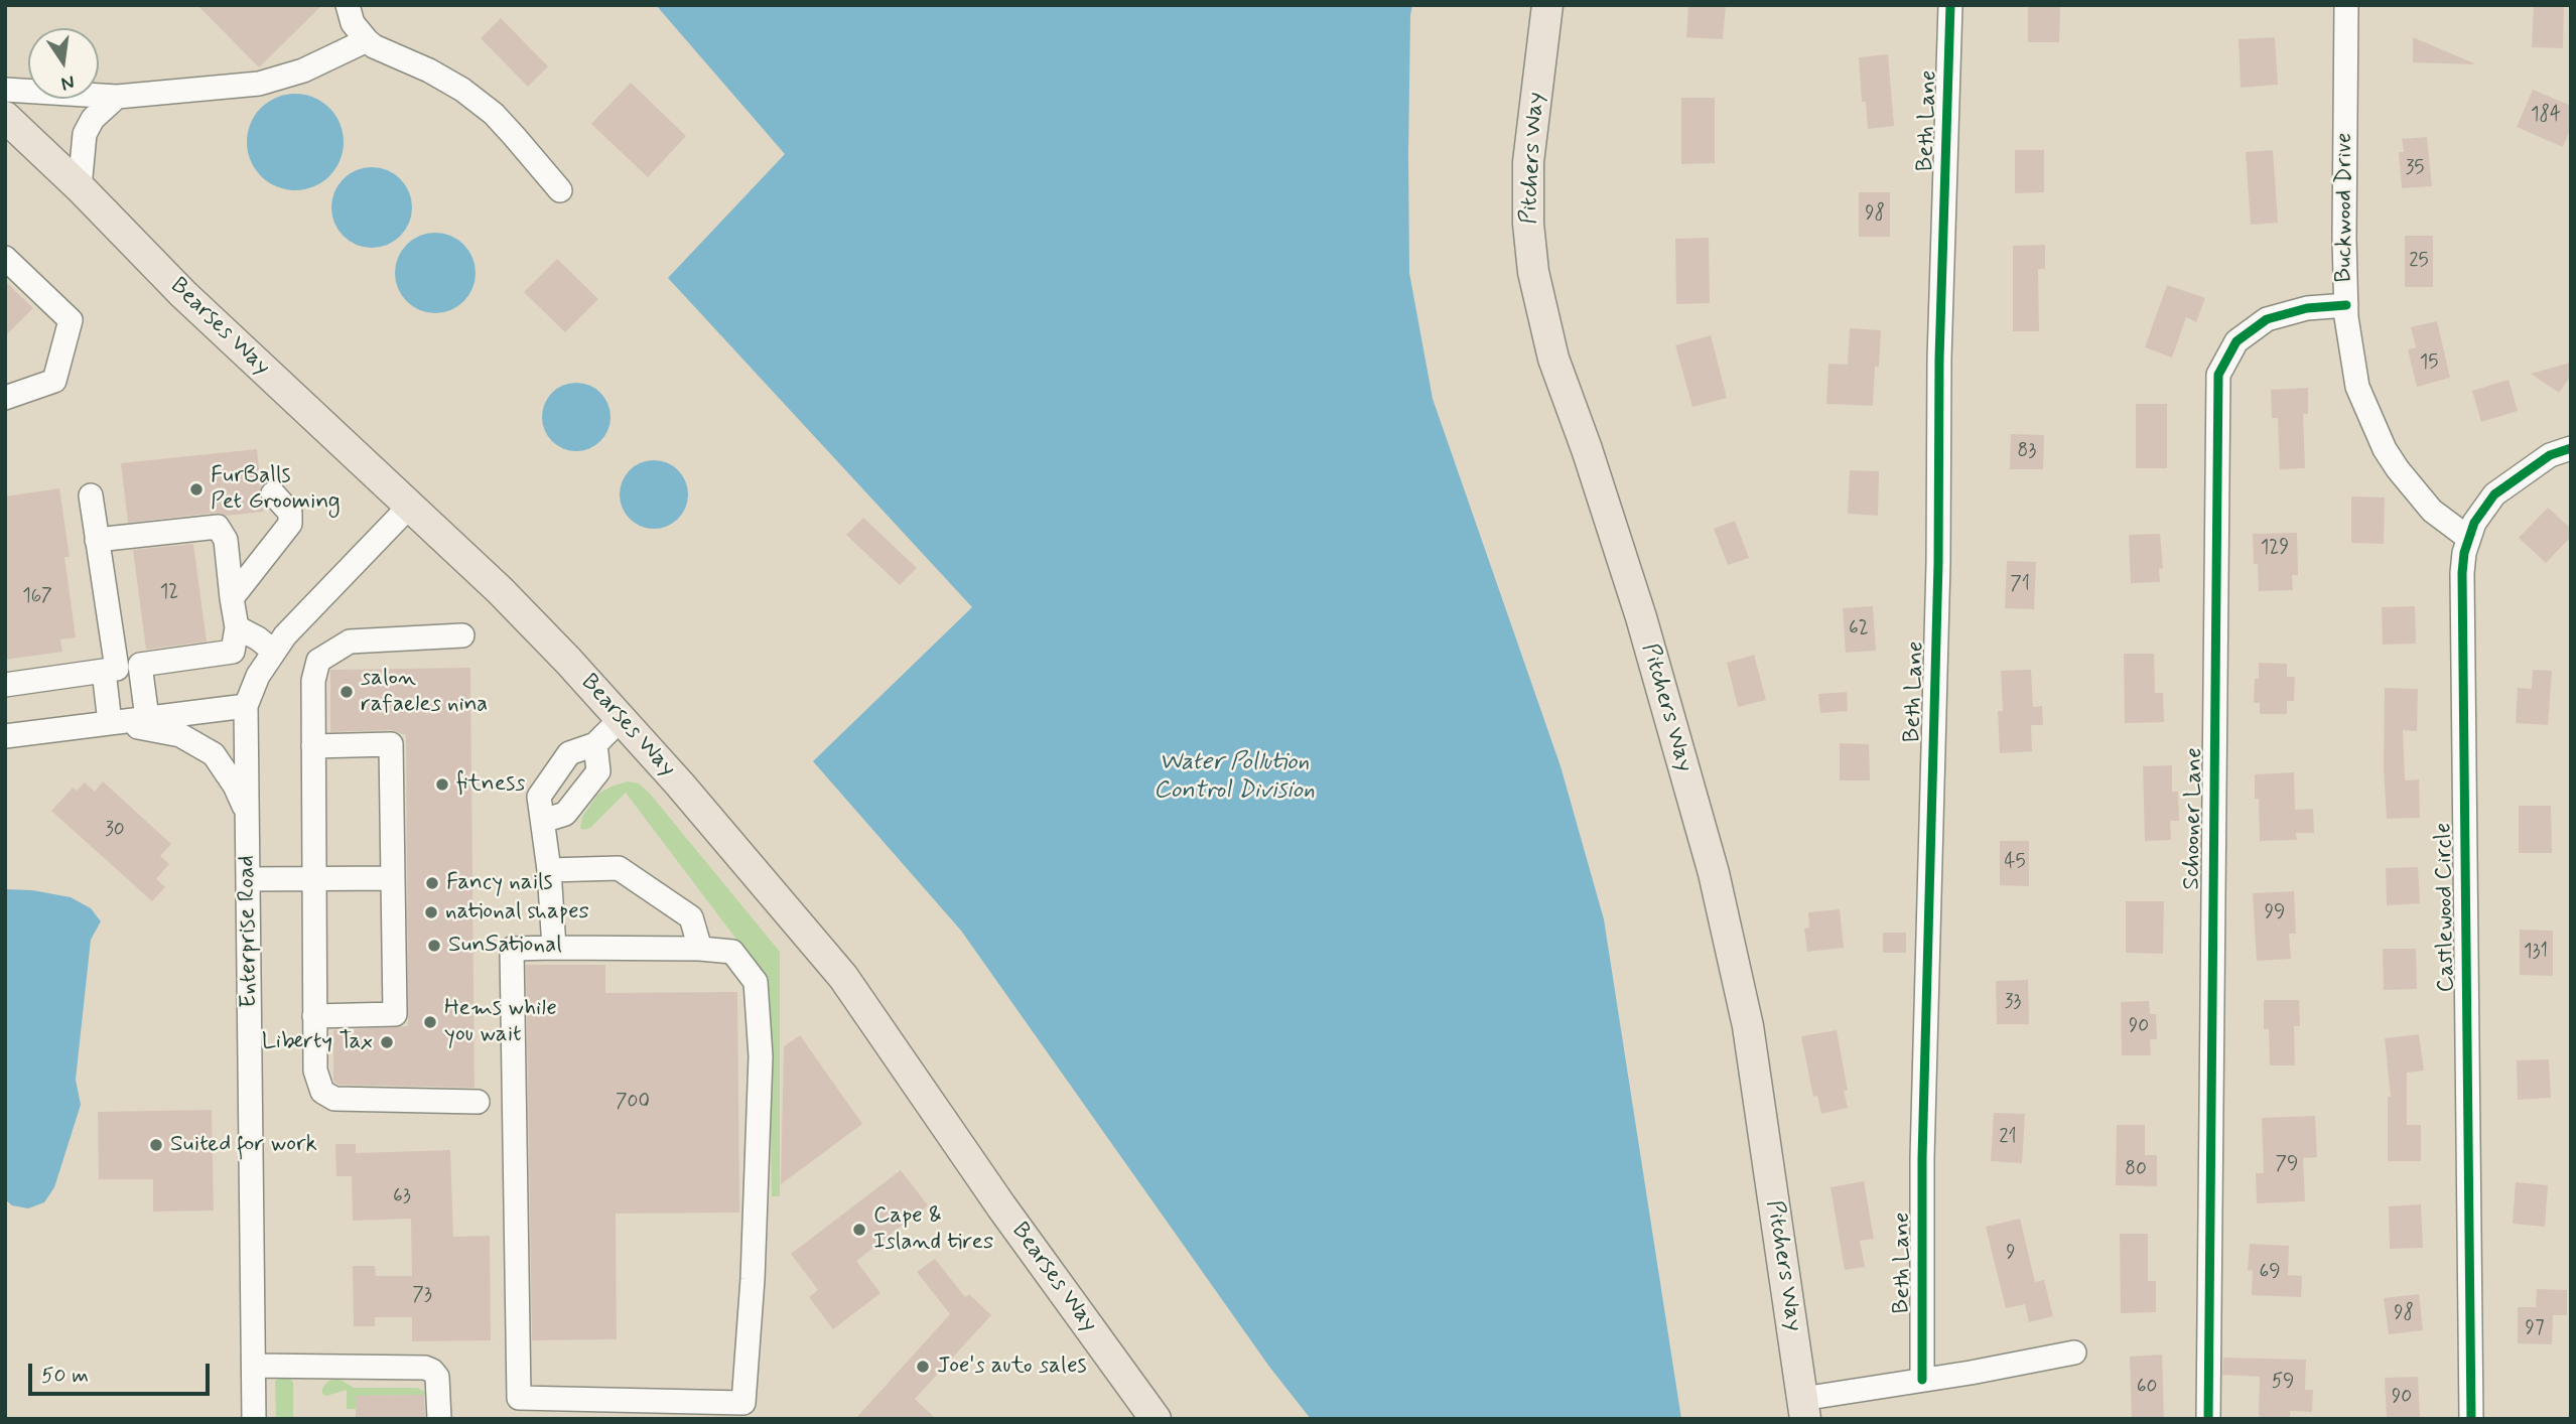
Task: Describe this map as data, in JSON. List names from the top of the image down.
{
  "streets": {
    "main road": ["Pitchers Way", "Bearses Way"],
    "street": [
      "Beth Lane",
      "Buckwood Drive",
      "Schooner Lane",
      "Castlewood Circle",
      "Enterprise Road"
    ]
  },
  "crossings": [
    ["Buckwood Drive", "Schooner Lane"],
    ["Buckwood Drive", "Castlewood Circle"],
    ["Bearses Way", "Enterprise Road"]
  ],
  "water": ["Water Pollution Control Division"],
  "places": [
    "FurBalls Pet Grooming",
    "salon rafaeles nina",
    "fitness",
    "Fancy nails",
    "national shapes",
    "SunSational",
    "Hems while you wait",
    "Liberty Tax",
    "Suited for work",
    "Cape & Island tires",
    "Joe's auto sales"
  ],
  "house_numbers": [
    "184",
    "35",
    "98",
    "25",
    "15",
    "83",
    "129",
    "71",
    "12",
    "167",
    "62",
    "30",
    "45",
    "99",
    "131",
    "33",
    "90",
    "700",
    "21",
    "79",
    "80",
    "63",
    "9",
    "69",
    "73",
    "98",
    "97",
    "59",
    "60",
    "90"
  ],
  "scale_bar": "50 m",
  "north": "bottom"
}
